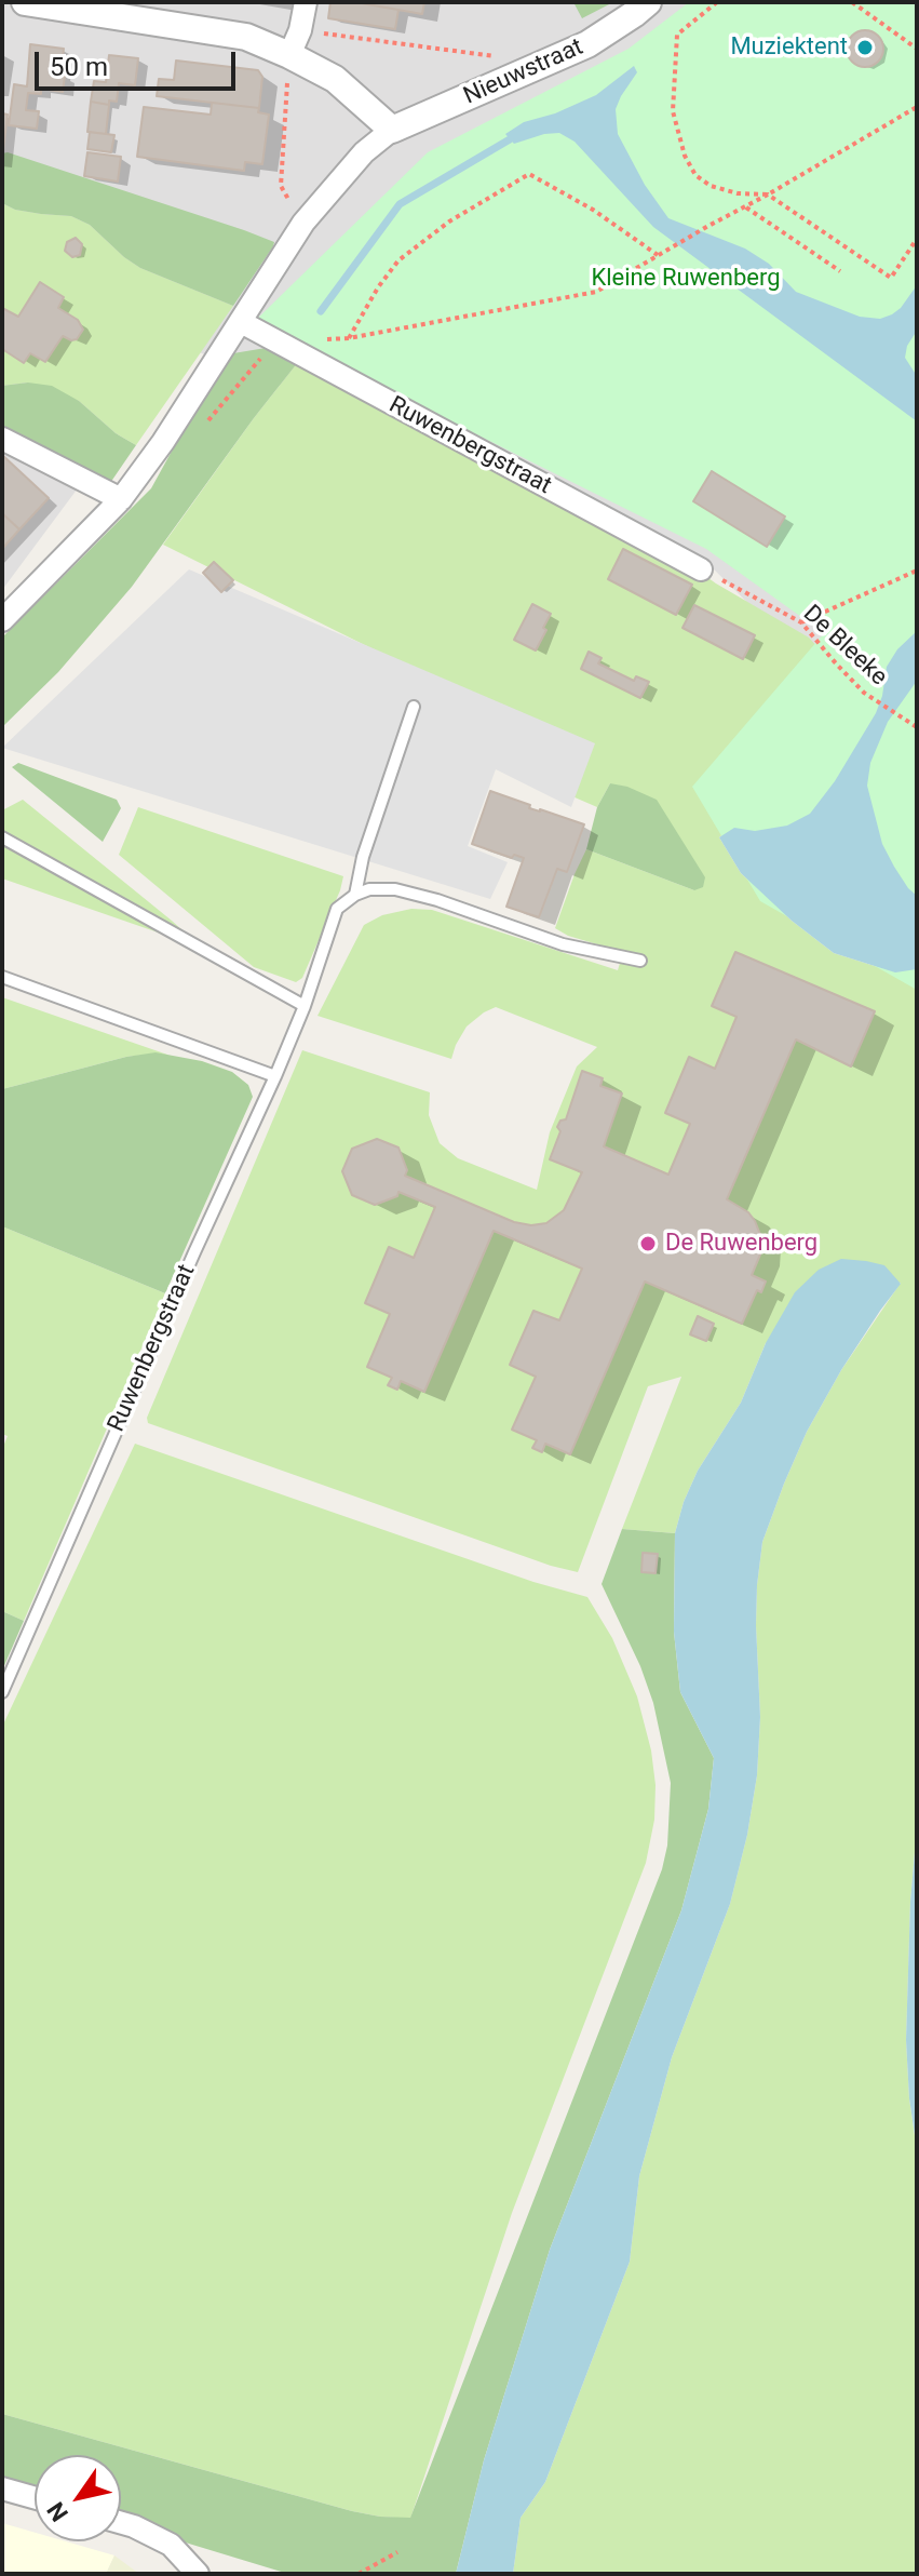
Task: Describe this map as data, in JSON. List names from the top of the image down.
{
  "streets": {
    "street": ["Nieuwstraat", "Ruwenbergstraat"],
    "path": ["De Bleeke"]
  },
  "crossings": [
    ["Ruwenbergstraat", "De Bleeke"]
  ],
  "parks": ["Kleine Ruwenberg"],
  "places": ["Muziektent", "De Ruwenberg"],
  "scale_bar": "50 m",
  "north": "bottom left"
}
